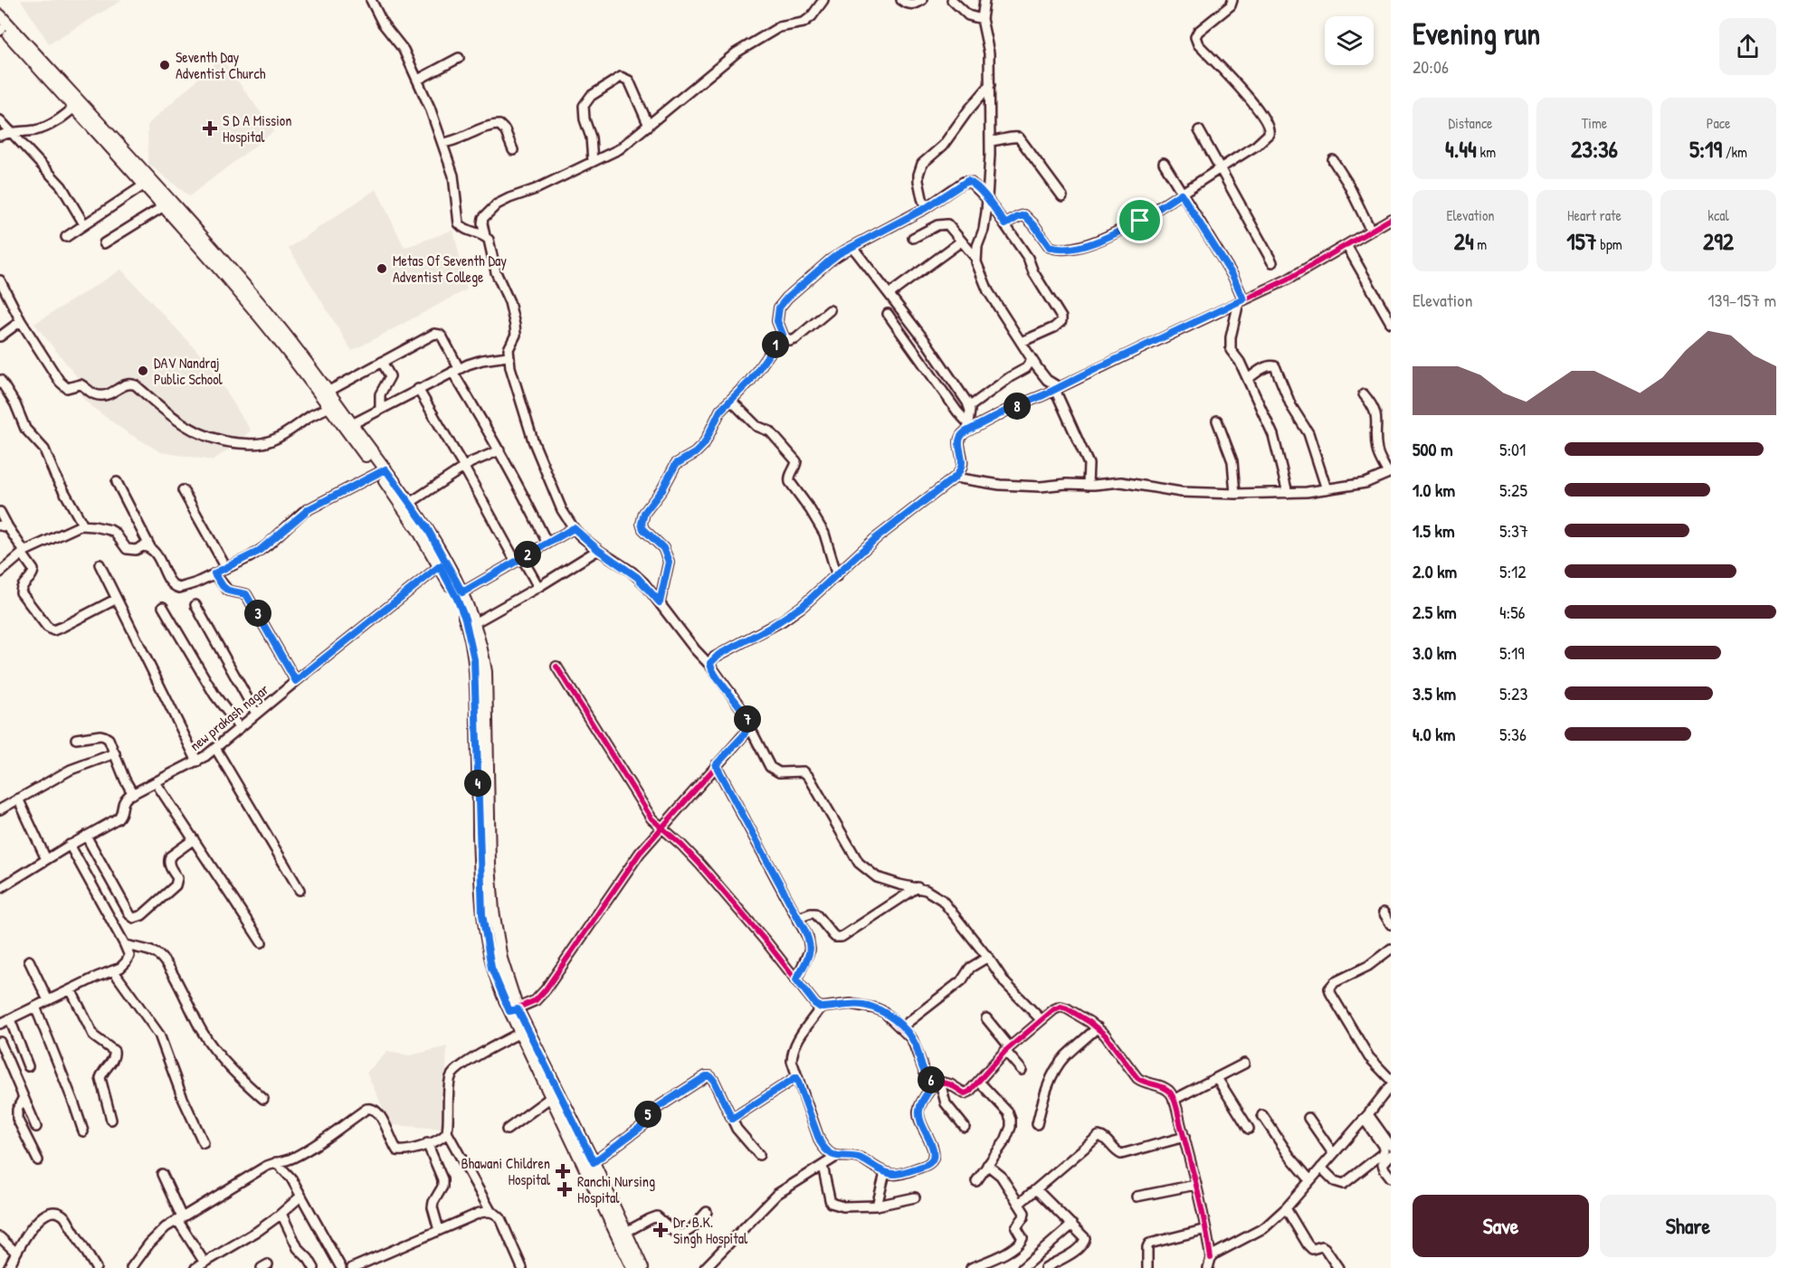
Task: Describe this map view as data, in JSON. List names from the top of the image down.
{
  "streets": {
    "street": ["new prakash nagar"]
  },
  "places": {
    "other": ["Seventh Day Adventist Church", "Metas Of Seventh Day Adventist College", "DAV Nandraj Public School"],
    "health": [
      "S D A Mission Hospital",
      "Bhawani Children Hospital",
      "Ranchi Nursing Hospital",
      "Dr. B.K. Singh Hospital"
    ]
  },
  "page": {
    "heading": ["Evening run", "20:06"],
    "stats": [
      ["Distance", "4.44 km"],
      ["Time", "23:36"],
      ["Pace", "5:19 /km"],
      ["Elevation", "24 m"],
      ["Heart rate", "157 bpm"],
      ["kcal", "292"]
    ],
    "chart": ["Elevation", "139–157 m"],
    "pins": [
      "1",
      "8",
      "2",
      "3",
      "7",
      "4",
      "6",
      "5"
    ],
    "list": [
      {
        "name": "500 m",
        "note": "5:01"
      },
      {
        "name": "1.0 km",
        "note": "5:25"
      },
      {
        "name": "1.5 km",
        "note": "5:37"
      },
      {
        "name": "2.0 km",
        "note": "5:12"
      },
      {
        "name": "2.5 km",
        "note": "4:56"
      },
      {
        "name": "3.0 km",
        "note": "5:19"
      },
      {
        "name": "3.5 km",
        "note": "5:23"
      },
      {
        "name": "4.0 km",
        "note": "5:36"
      }
    ],
    "buttons": ["Save", "Share"]
  }
}
